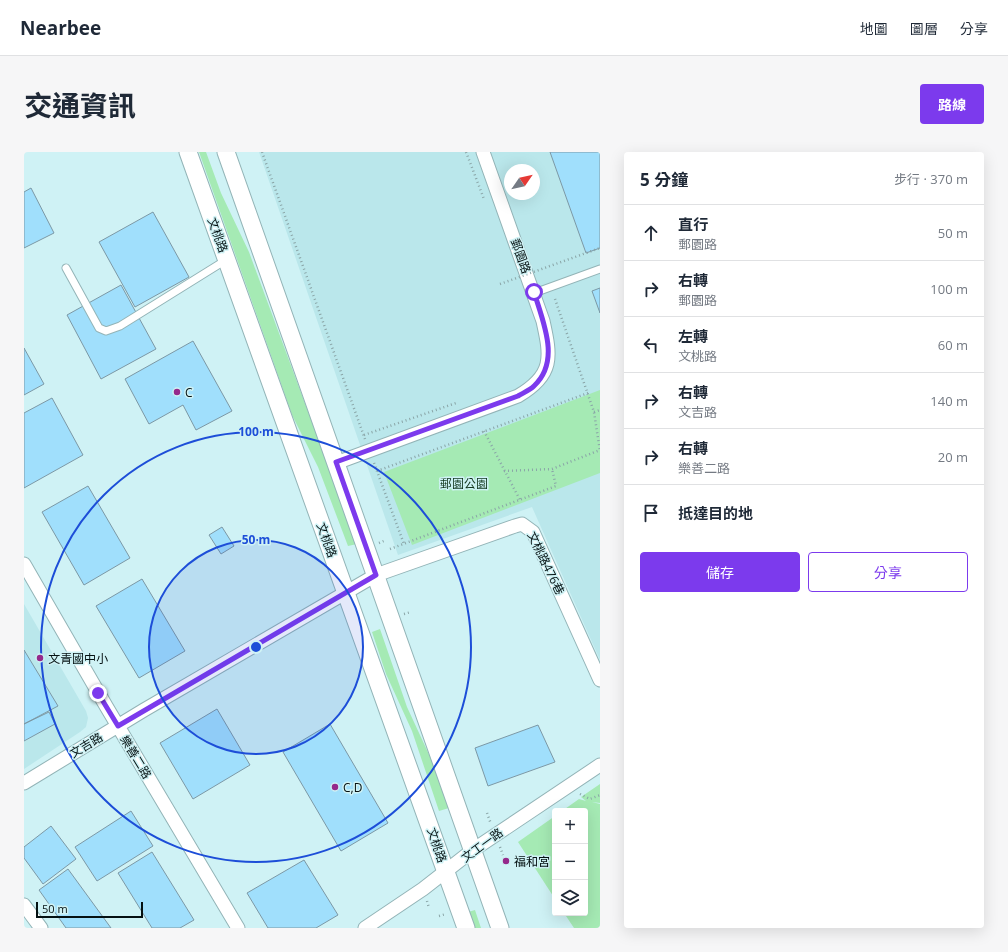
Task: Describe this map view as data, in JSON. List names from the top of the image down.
{
  "streets": {
    "street": [
      "文桃路",
      "郵園路",
      "文桃路476巷",
      "文吉路",
      "樂善二路",
      "文工一路"
    ]
  },
  "crossings": [
    ["文桃路", "文吉路"],
    ["文桃路", "文工一路"],
    ["文桃路476巷", "文吉路"],
    ["文吉路", "樂善二路"]
  ],
  "parks": ["郵園公園"],
  "places": [
    "C",
    "文青國中小",
    "C,D",
    "福和宮"
  ],
  "scale_bar": "50 m",
  "north": "top right",
  "page": {
    "header": "Nearbee",
    "nav": ["地圖", "圖層", "分享"],
    "title": "交通資訊",
    "buttons": [
      "路線",
      ["儲存", "分享"]
    ],
    "heading": ["5 分鐘", "步行 · 370 m"],
    "list": [
      ["直行", "郵園路", "50 m"],
      ["右轉", "郵園路", "100 m"],
      ["左轉", "文桃路", "60 m"],
      ["右轉", "文吉路", "140 m"],
      ["右轉", "樂善二路", "20 m"],
      "抵達目的地"
    ],
    "map_buttons": ["+", "−"],
    "scale": "50 m"
  },
  "rings": ["100 m", "50 m"]
}
